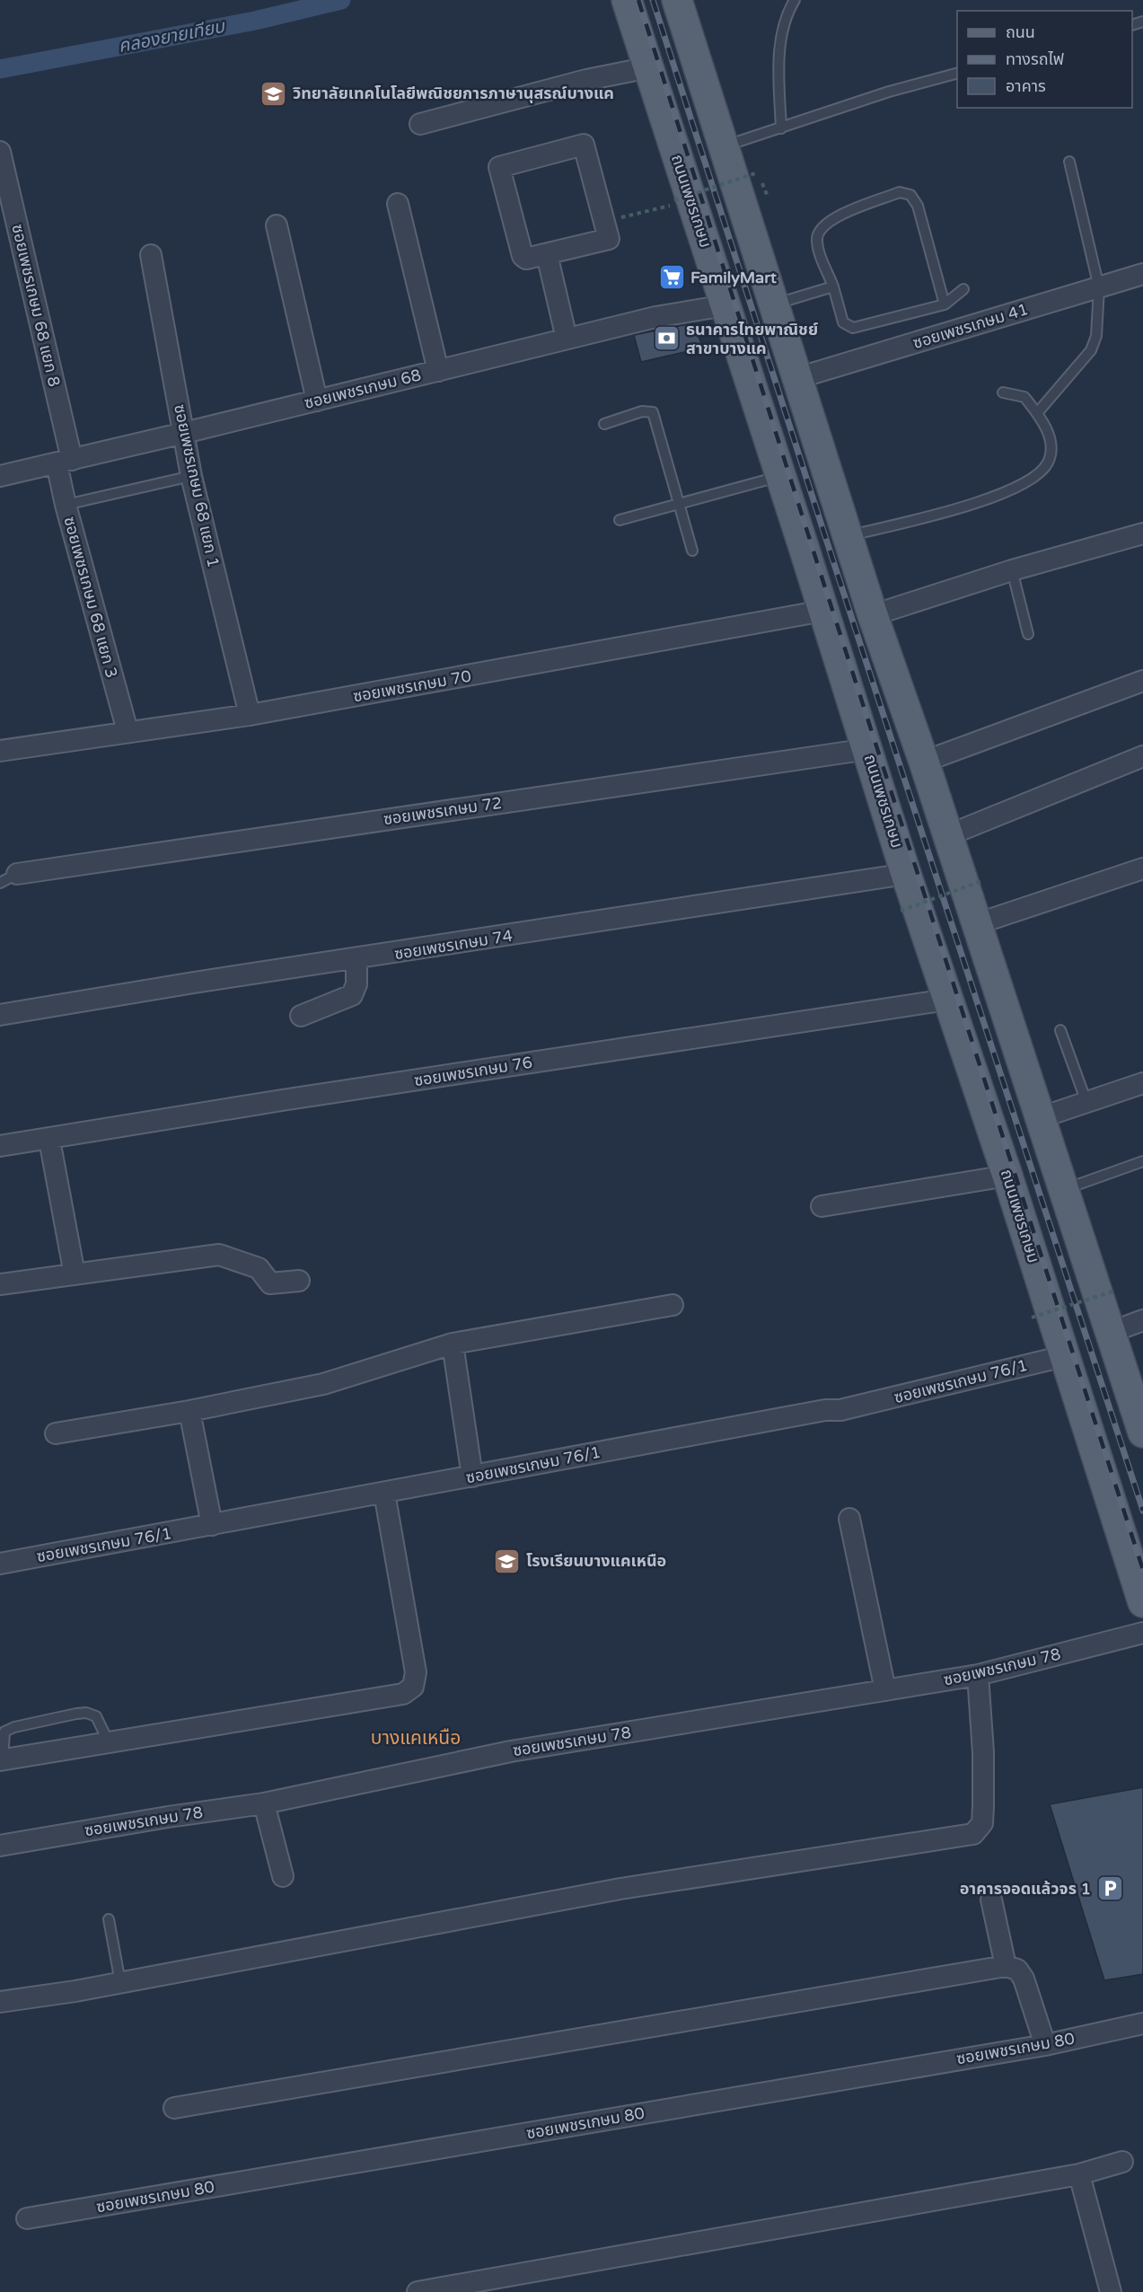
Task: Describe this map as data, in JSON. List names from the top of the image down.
{
  "streets": {
    "main road": ["ถนนเพชรเกษม"],
    "street": [
      "ซอยเพชรเกษม 68 แยก 8",
      "ซอยเพชรเกษม 41",
      "ซอยเพชรเกษม 68",
      "ซอยเพชรเกษม 68 แยก 1",
      "ซอยเพชรเกษม 68 แยก 3",
      "ซอยเพชรเกษม 70",
      "ซอยเพชรเกษม 72",
      "ซอยเพชรเกษม 74",
      "ซอยเพชรเกษม 76",
      "ซอยเพชรเกษม 76/1",
      "ซอยเพชรเกษม 78",
      "ซอยเพชรเกษม 80"
    ]
  },
  "crossings": [
    ["ถนนเพชรเกษม", "ซอยเพชรเกษม 68"],
    ["ถนนเพชรเกษม", "ซอยเพชรเกษม 70"],
    ["ถนนเพชรเกษม", "ซอยเพชรเกษม 72"],
    ["ถนนเพชรเกษม", "ซอยเพชรเกษม 74"],
    ["ถนนเพชรเกษม", "ซอยเพชรเกษม 76"],
    ["ถนนเพชรเกษม", "ซอยเพชรเกษม 76/1"],
    ["ซอยเพชรเกษม 68 แยก 8", "ซอยเพชรเกษม 68"],
    ["ซอยเพชรเกษม 68 แยก 8", "ซอยเพชรเกษม 68 แยก 3"],
    ["ซอยเพชรเกษม 68", "ซอยเพชรเกษม 68 แยก 1"],
    ["ซอยเพชรเกษม 68", "ซอยเพชรเกษม 68 แยก 3"],
    ["ซอยเพชรเกษม 68 แยก 1", "ซอยเพชรเกษม 70"],
    ["ซอยเพชรเกษม 68 แยก 3", "ซอยเพชรเกษม 70"]
  ],
  "districts": ["บางแคเหนือ"],
  "water": ["คลองยายเทียบ"],
  "places": {
    "school or university": ["วิทยาลัยเทคโนโลยีพณิชยการภาษานุสรณ์บางแค", "โรงเรียนบางแคเหนือ"],
    "supermarket": ["FamilyMart"],
    "bank": ["ธนาคารไทยพาณิชย์ สาขาบางแค"],
    "parking": ["อาคารจอดแล้วจร 1"]
  },
  "legend": ["ถนน", "ทางรถไฟ", "อาคาร"]
}
